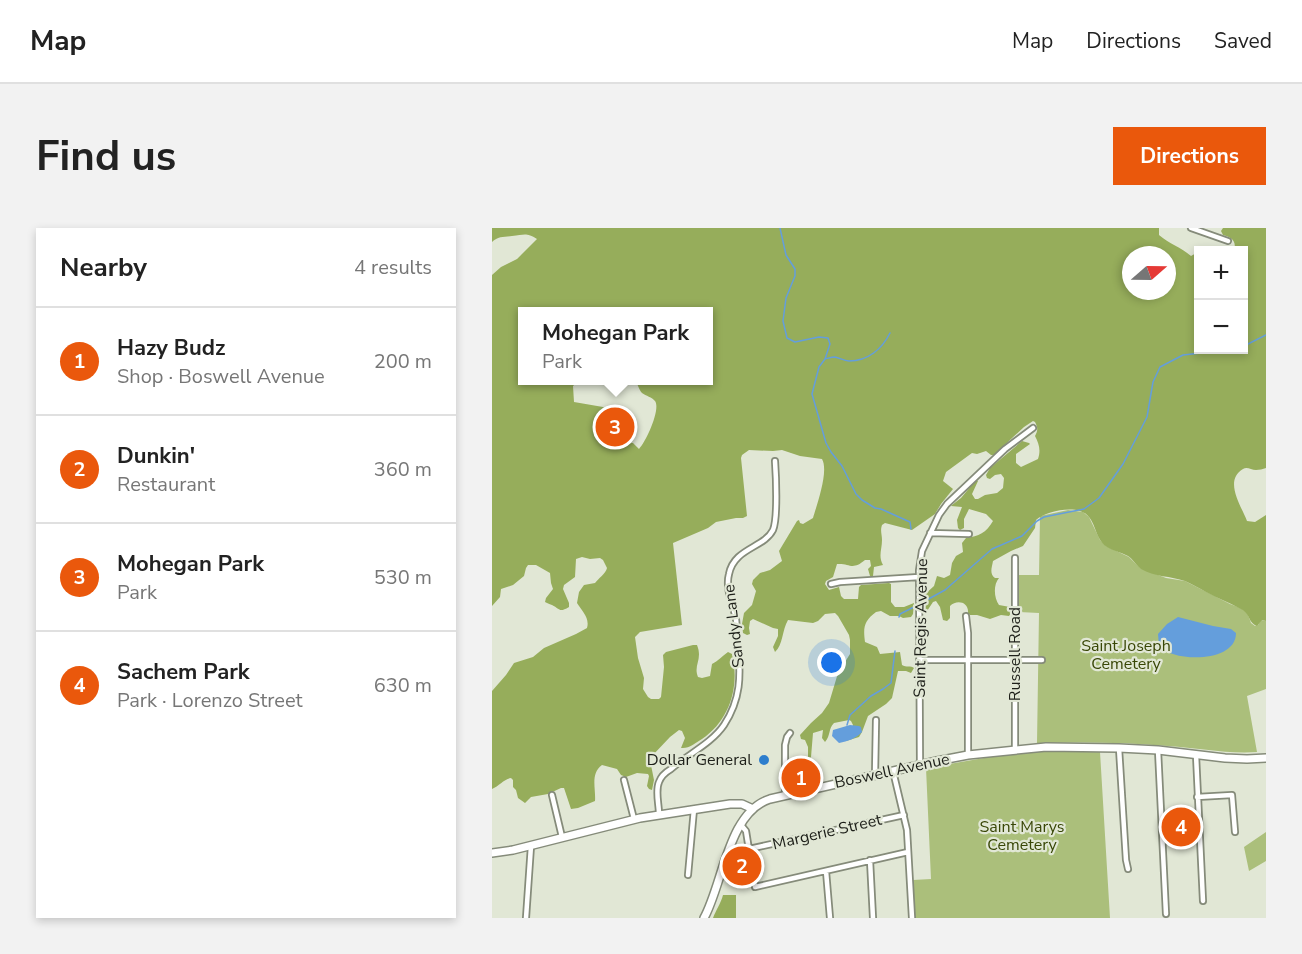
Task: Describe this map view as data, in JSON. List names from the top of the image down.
{
  "streets": {
    "main road": ["Boswell Avenue"],
    "street": [
      "Sandy Lane",
      "Saint Regis Avenue",
      "Russell Road",
      "Margerie Street"
    ]
  },
  "crossings": [
    ["Saint Regis Avenue", "Boswell Avenue"],
    ["Russell Road", "Boswell Avenue"]
  ],
  "parks": ["Saint Joseph Cemetery", "Saint Marys Cemetery"],
  "places": ["Dollar General"],
  "north": "right",
  "page": {
    "header": "Map",
    "nav": ["Map", "Directions", "Saved"],
    "buttons": "Directions",
    "title": "Find us",
    "heading": ["Nearby", "4 results"],
    "map_buttons": ["+", "−"],
    "list": [
      {
        "mark": "1",
        "name": "Hazy Budz",
        "note": "Shop · Boswell Avenue",
        "value": "200 m"
      },
      {
        "mark": "2",
        "name": "Dunkin'",
        "note": "Restaurant",
        "value": "360 m"
      },
      {
        "mark": "3",
        "name": "Mohegan Park",
        "note": "Park",
        "value": "530 m"
      },
      {
        "mark": "4",
        "name": "Sachem Park",
        "note": "Park · Lorenzo Street",
        "value": "630 m"
      }
    ],
    "popup": ["Mohegan Park", "Park"],
    "pins": [
      "3",
      "1",
      "4",
      "2"
    ]
  }
}
